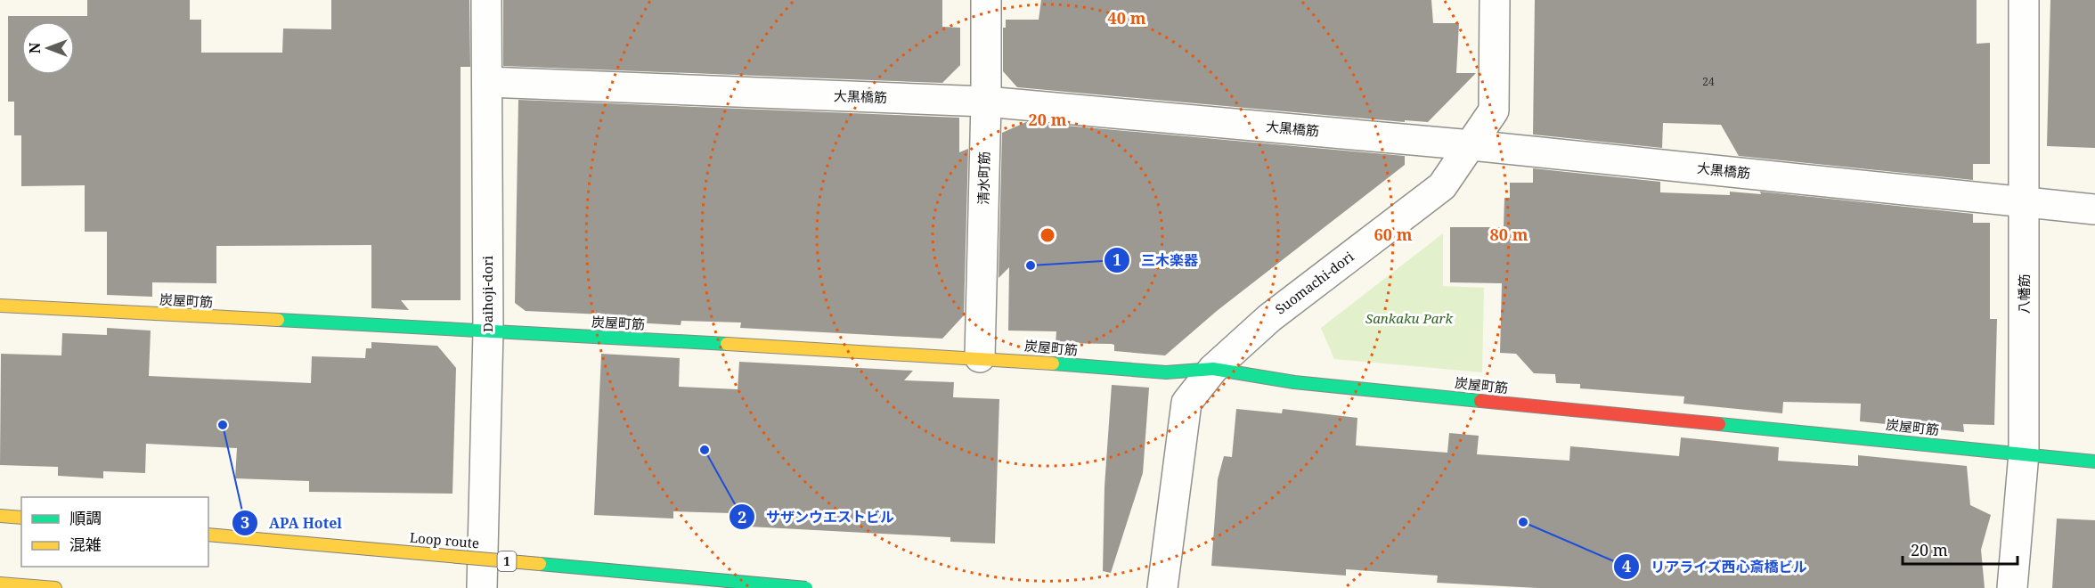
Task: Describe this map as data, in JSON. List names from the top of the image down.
{
  "streets": {
    "main road": ["炭屋町筋", "Loop route", "1"],
    "street": [
      "大黒橋筋",
      "清水町筋",
      "Suomachi-dori",
      "Daihoji-dori",
      "八幡筋"
    ]
  },
  "crossings": [
    ["大黒橋筋", "清水町筋"],
    ["大黒橋筋", "Suomachi-dori"],
    ["大黒橋筋", "Daihoji-dori"],
    ["大黒橋筋", "八幡筋"],
    ["清水町筋", "炭屋町筋"],
    ["Suomachi-dori", "炭屋町筋"],
    ["Daihoji-dori", "炭屋町筋"],
    ["八幡筋", "炭屋町筋"]
  ],
  "parks": ["Sankaku Park"],
  "places": [
    "三木楽器",
    "APA Hotel",
    "サザンウエストビル",
    "リアライズ西心斎橋ビル"
  ],
  "house_numbers": ["24"],
  "legend": ["順調", "混雑"],
  "scale_bar": "20 m",
  "north": "left",
  "rings": [
    "40 m",
    "20 m",
    "60 m",
    "80 m"
  ]
}
